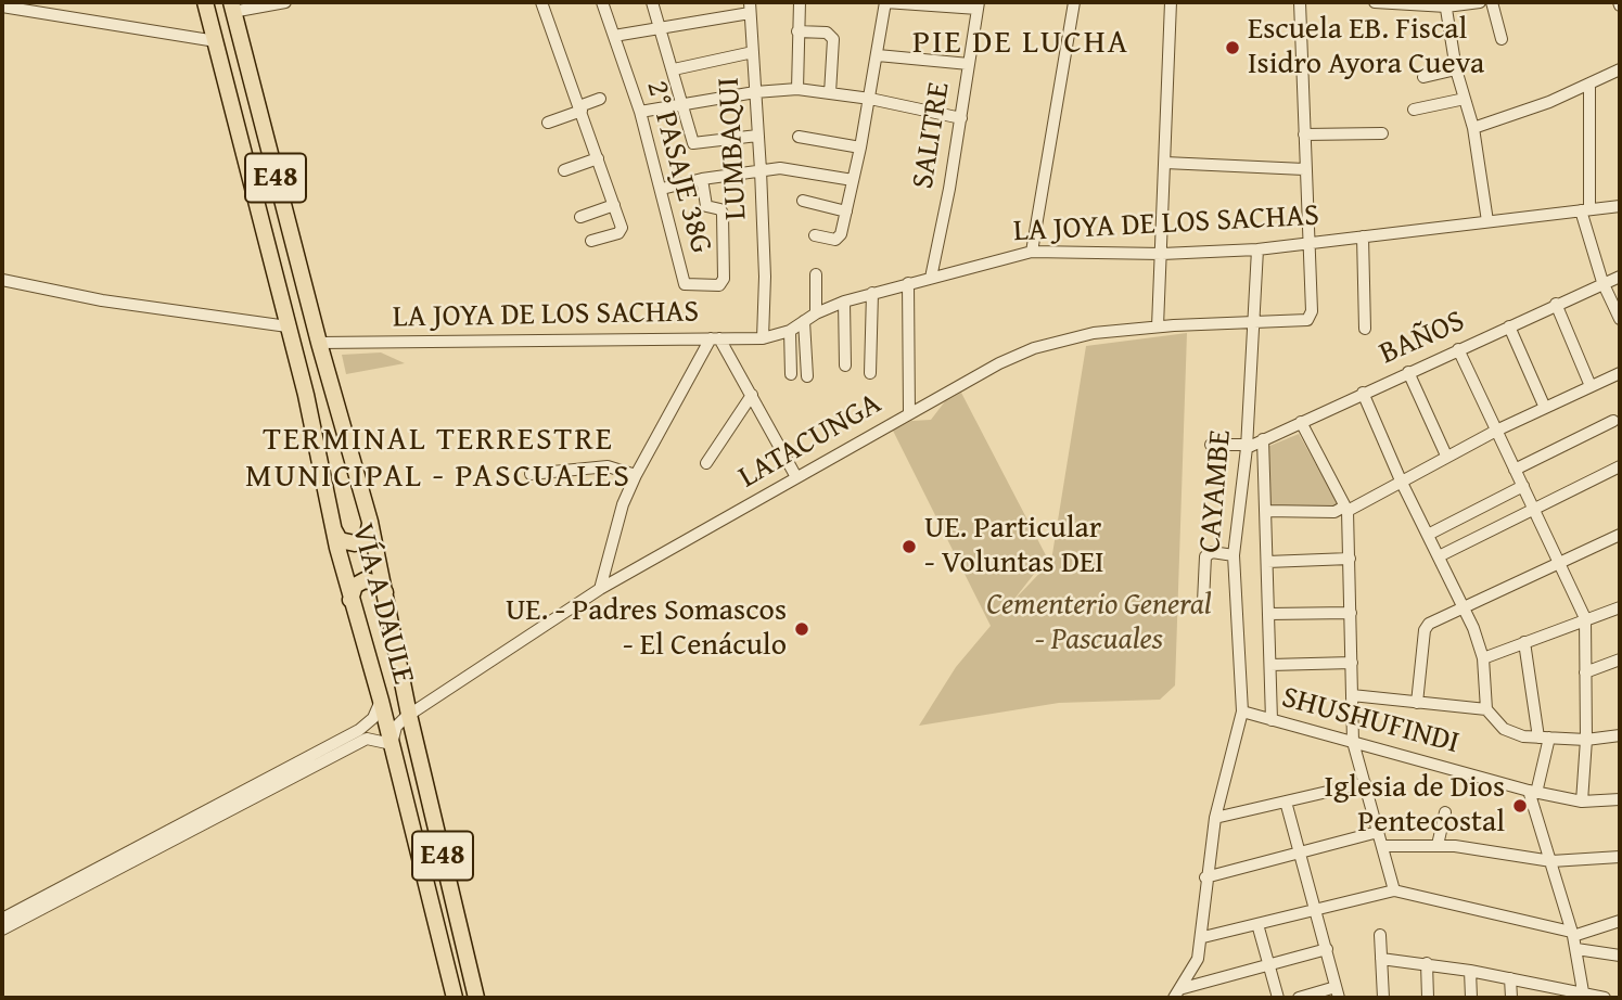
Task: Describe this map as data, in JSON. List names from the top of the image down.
{
  "streets": {
    "highway": ["E48", "VÍA A DAULE"],
    "street": [
      "SALITRE",
      "LUMBAQUI",
      "2° PASAJE 38G",
      "LA JOYA DE LOS SACHAS",
      "BAÑOS",
      "LATACUNGA",
      "CAYAMBE",
      "SHUSHUFINDI"
    ]
  },
  "crossings": [
    ["SALITRE", "LA JOYA DE LOS SACHAS"],
    ["LUMBAQUI", "LA JOYA DE LOS SACHAS"],
    ["LA JOYA DE LOS SACHAS", "LATACUNGA"],
    ["LA JOYA DE LOS SACHAS", "CAYAMBE"],
    ["LA JOYA DE LOS SACHAS", "VÍA A DAULE"],
    ["BAÑOS", "CAYAMBE"],
    ["LATACUNGA", "CAYAMBE"],
    ["LATACUNGA", "VÍA A DAULE"],
    ["CAYAMBE", "SHUSHUFINDI"]
  ],
  "districts": ["PIE DE LUCHA", "TERMINAL TERRESTRE MUNICIPAL - PASCUALES"],
  "parks": ["Cementerio General - Pascuales"],
  "places": [
    "Escuela EB. Fiscal Isidro Ayora Cueva",
    "UE. Particular - Voluntas DEI",
    "UE. - Padres Somascos - El Cenáculo",
    "Iglesia de Dios Pentecostal"
  ]
}
